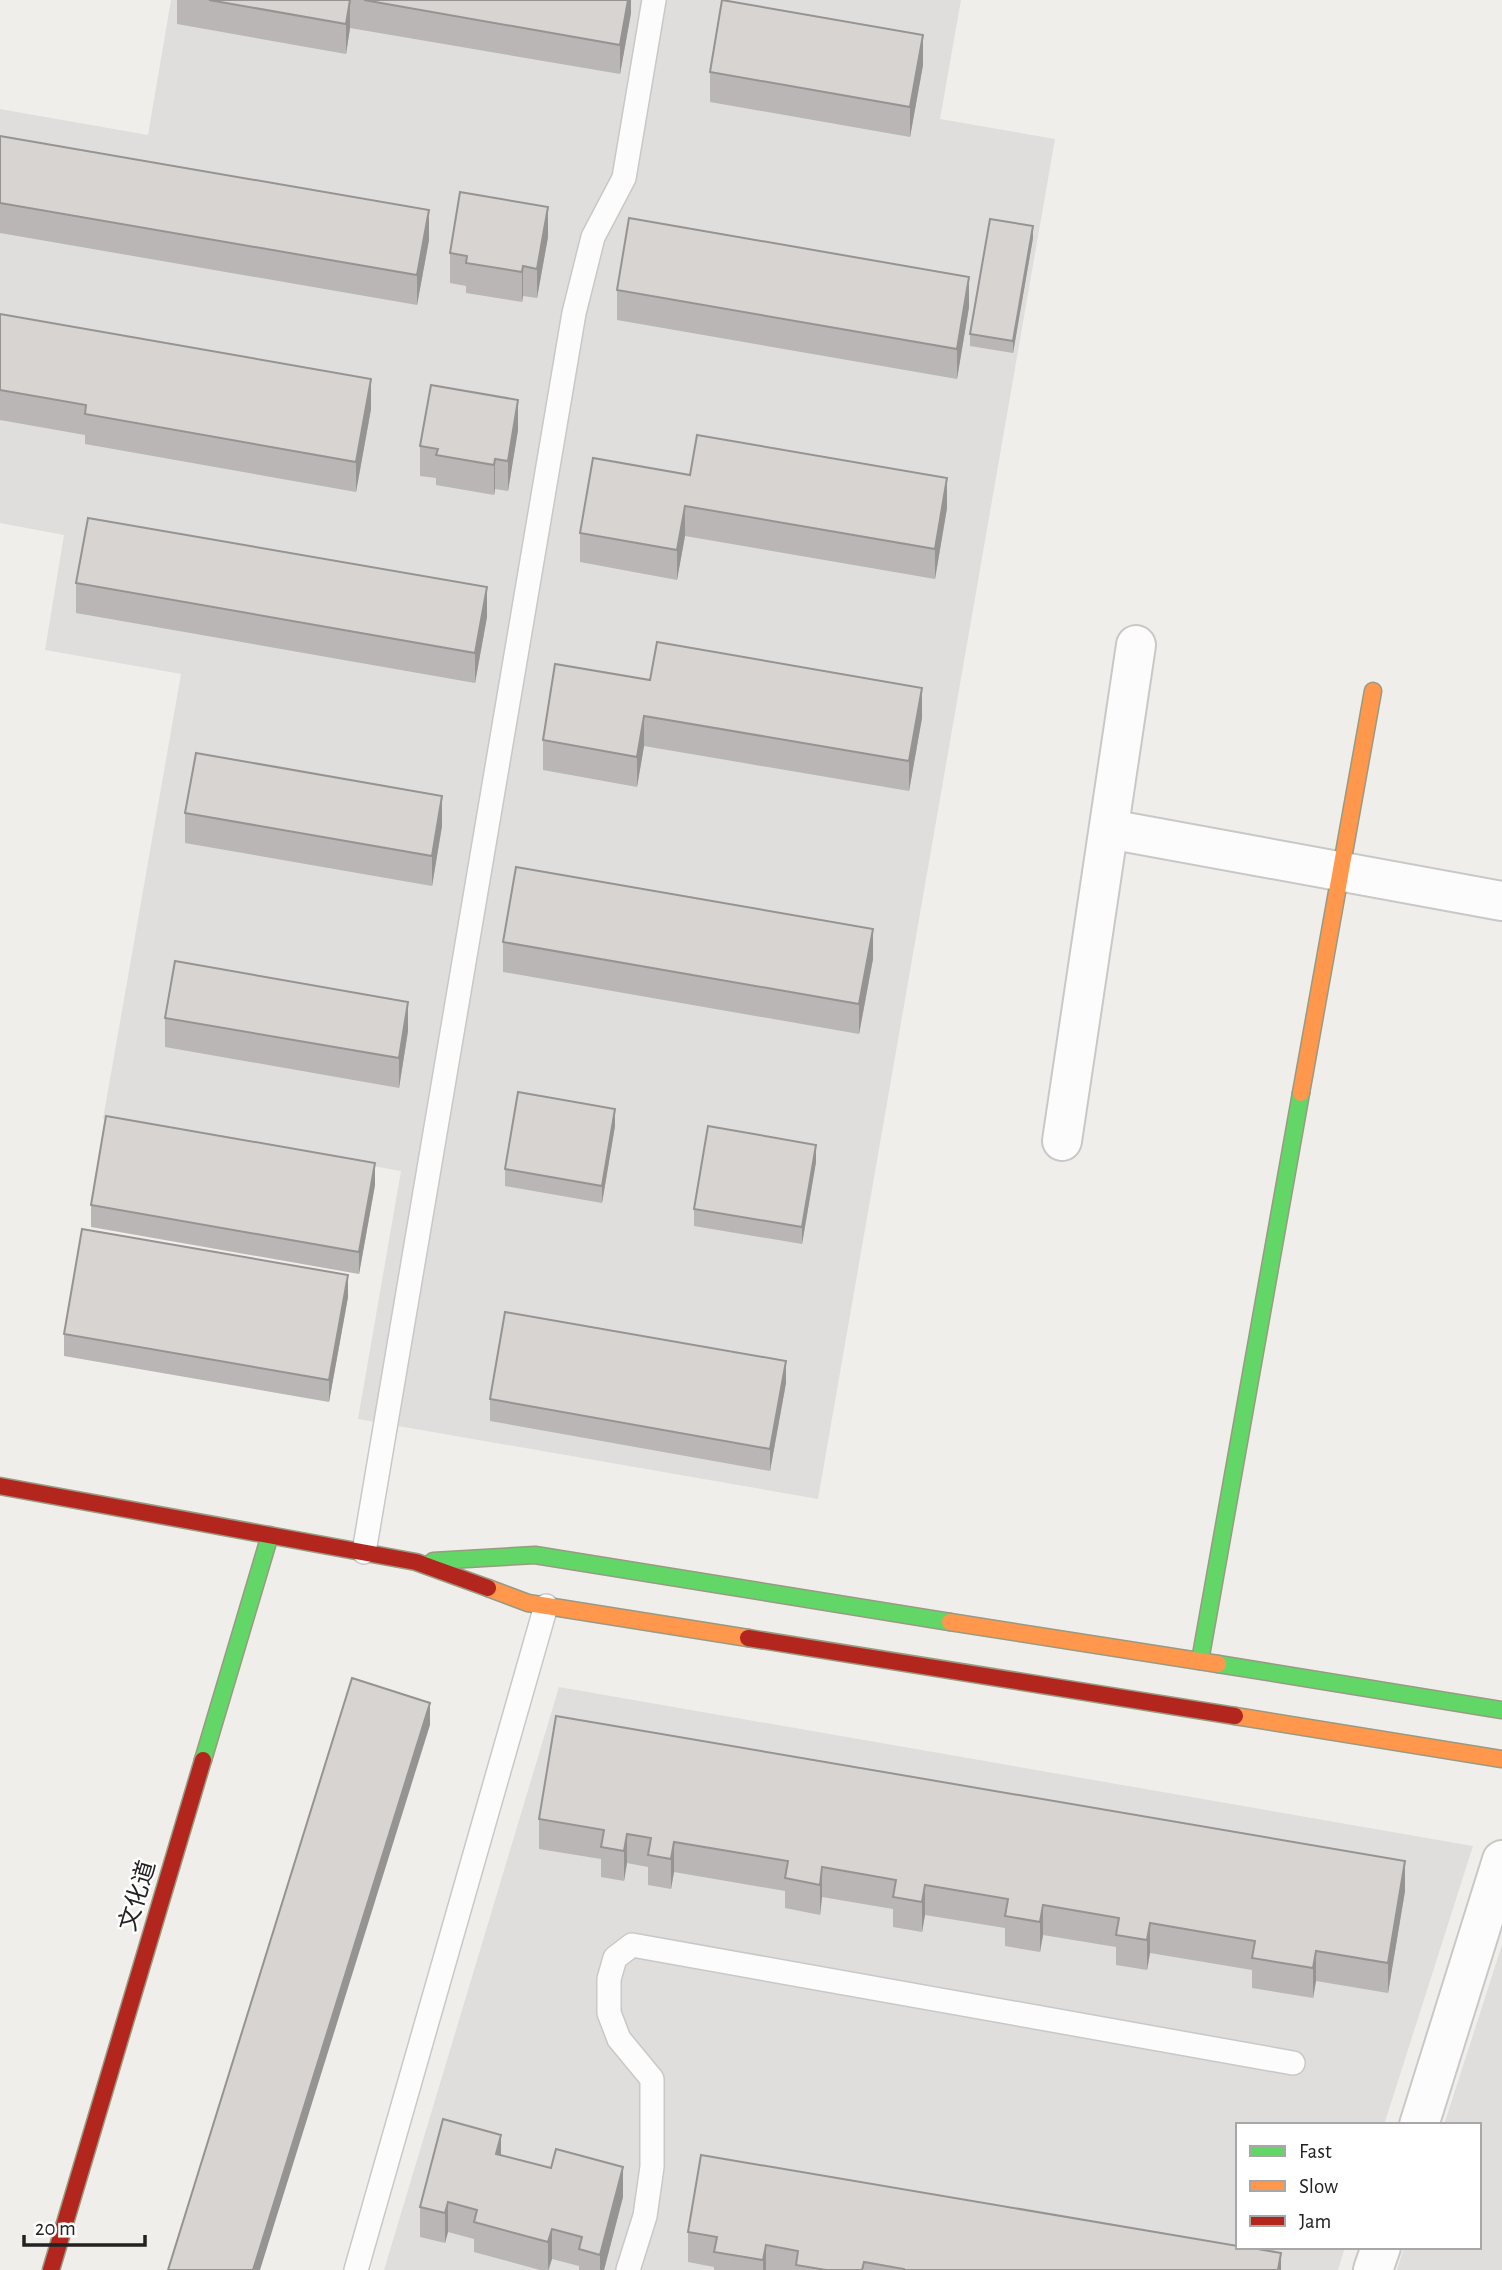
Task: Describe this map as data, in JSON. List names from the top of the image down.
{
  "streets": {
    "main road": ["文化道"]
  },
  "legend": ["Fast", "Slow", "Jam"],
  "scale_bar": "20 m"
}
